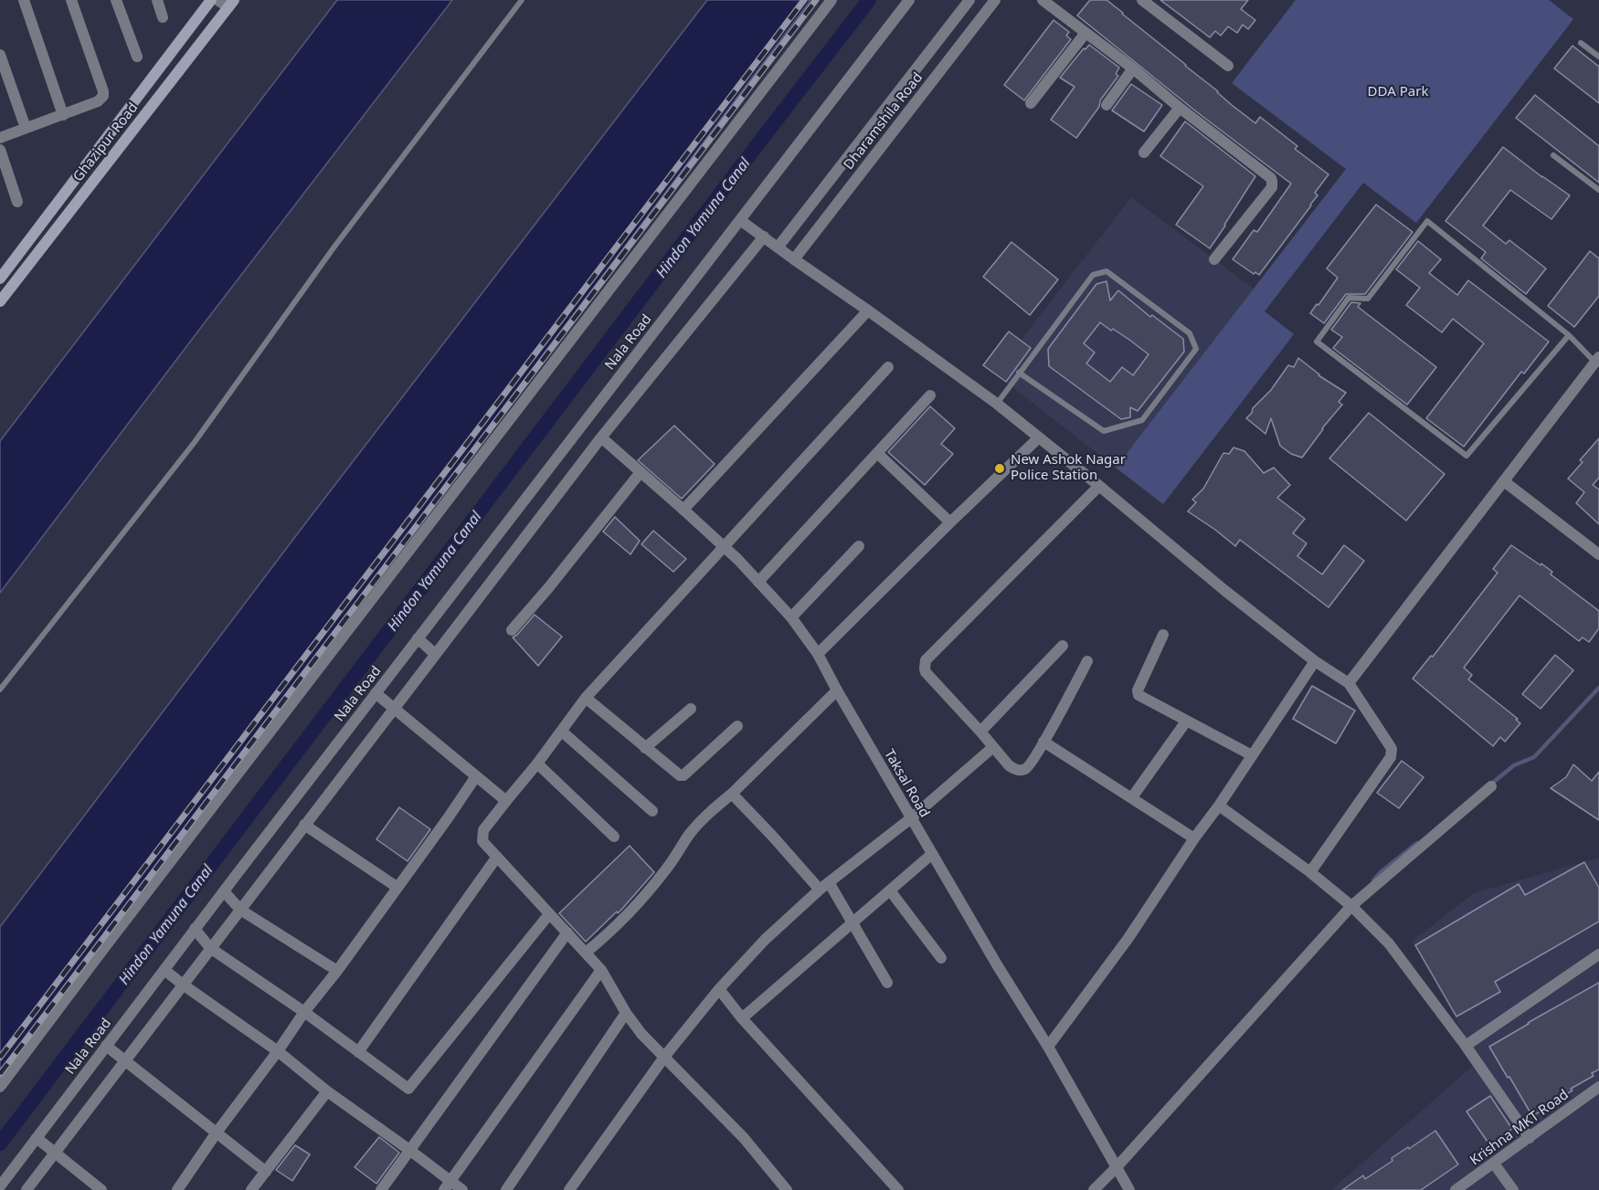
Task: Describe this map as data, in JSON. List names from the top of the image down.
{
  "streets": {
    "main road": ["Ghazipur Road"],
    "street": [
      "Dharamshila Road",
      "Nala Road",
      "Taksal Road",
      "Krishna MKT Road"
    ]
  },
  "water": ["Hindon Yamuna Canal"],
  "parks": ["DDA Park"],
  "places": ["New Ashok Nagar Police Station"]
}
